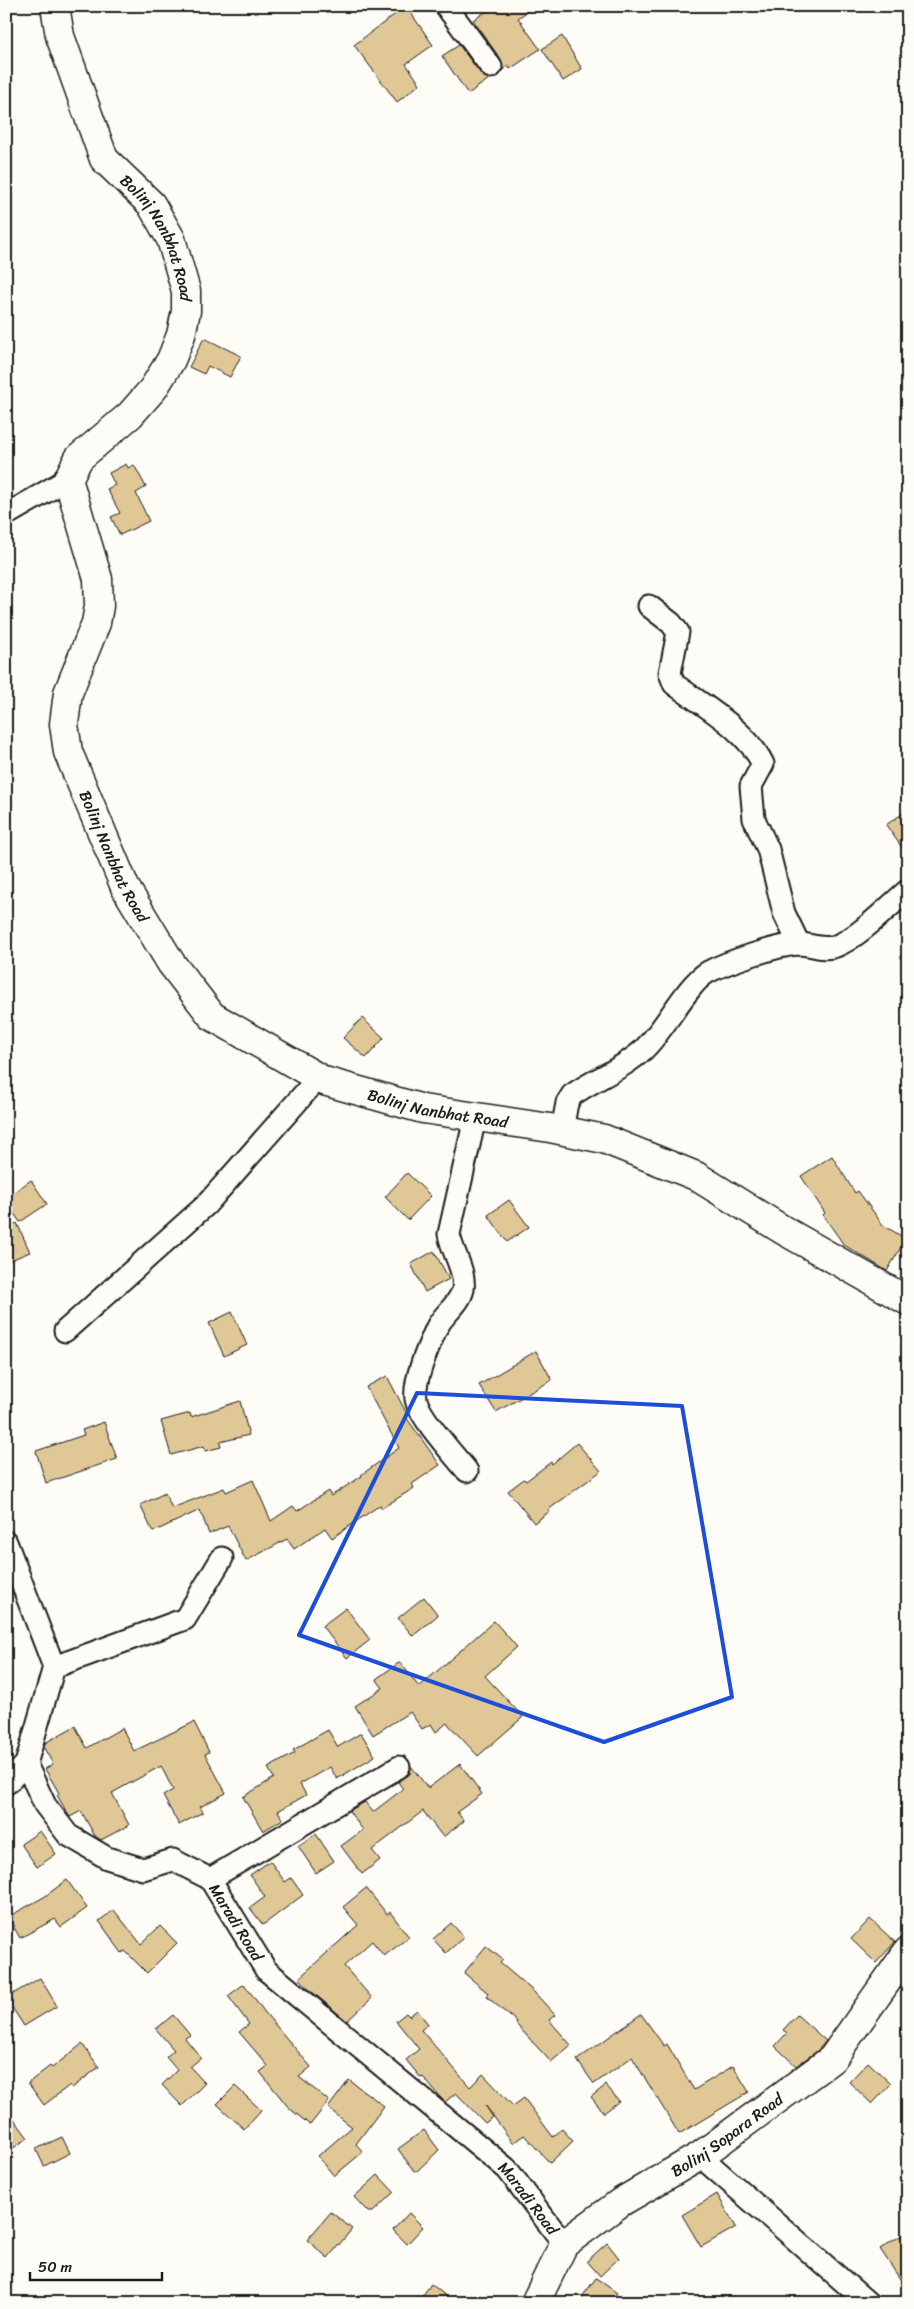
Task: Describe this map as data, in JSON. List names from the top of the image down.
{
  "streets": {
    "street": ["Bolinj Nanbhat Road", "Maradi Road", "Bolinj Sopara Road"]
  },
  "crossings": [
    ["Maradi Road", "Bolinj Sopara Road"]
  ],
  "scale_bar": "50 m"
}
